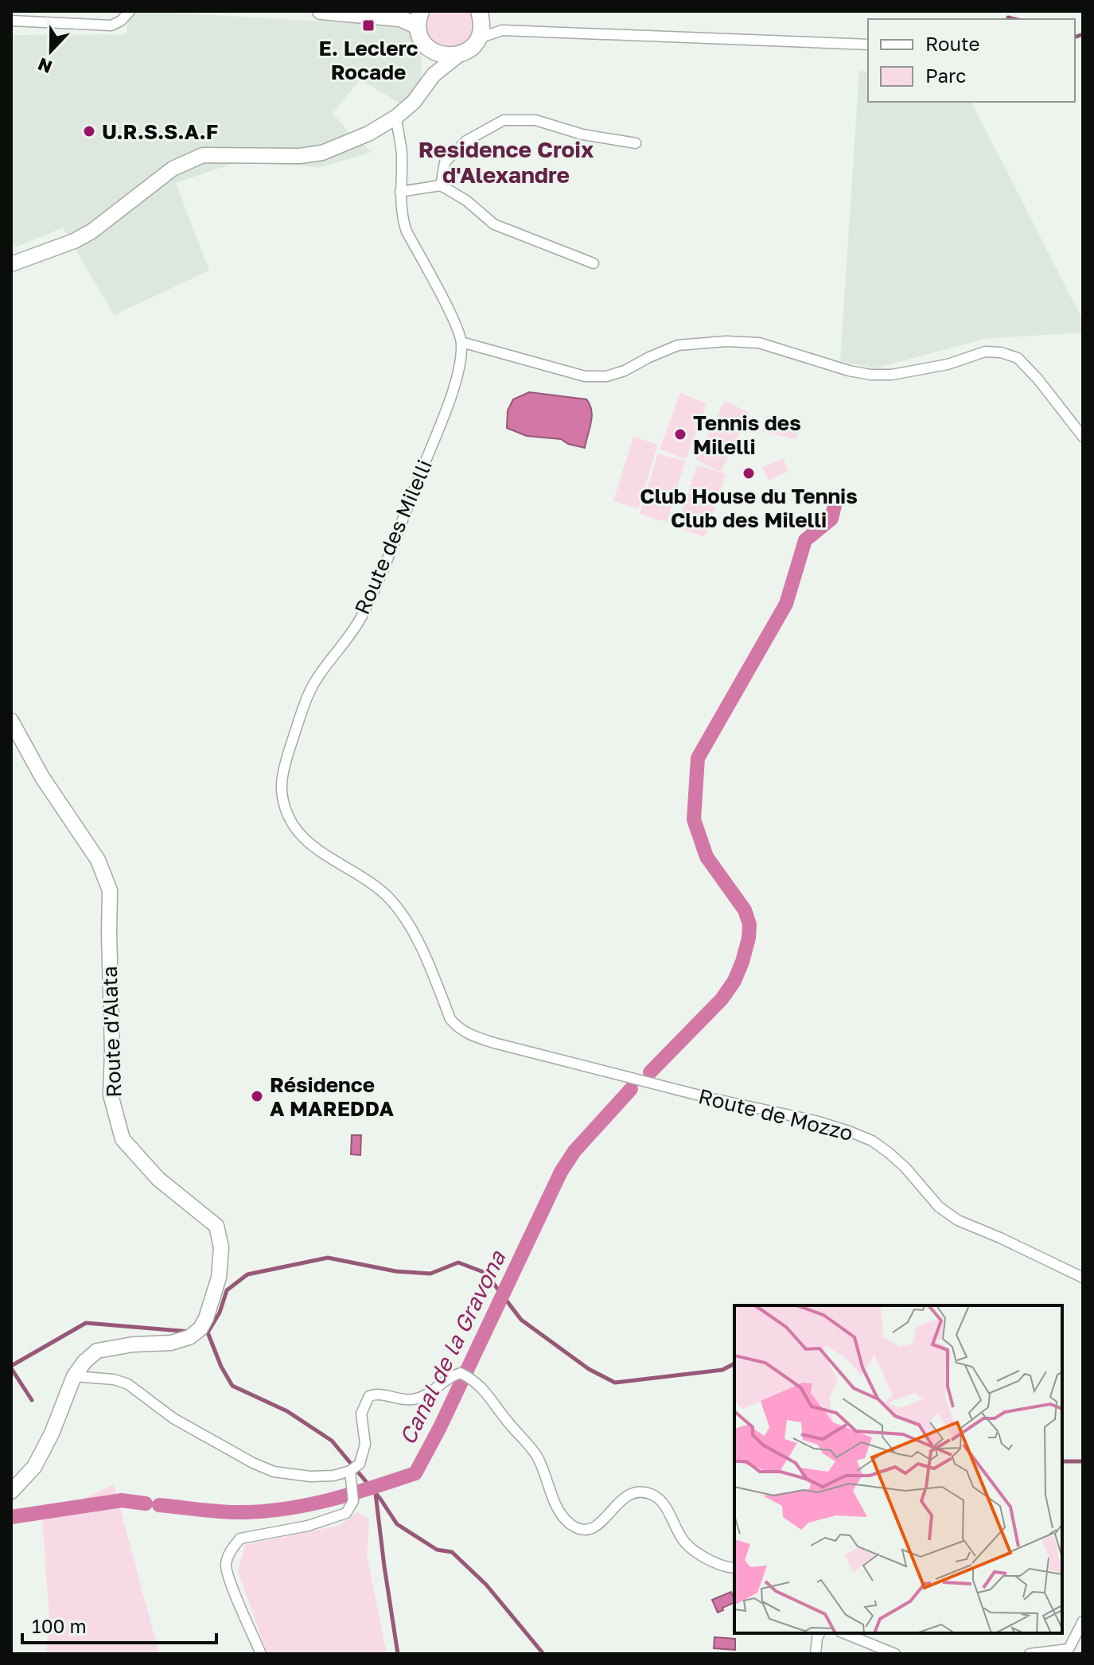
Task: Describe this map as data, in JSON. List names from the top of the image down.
{
  "streets": {
    "street": ["Route des Milelli", "Route d'Alata", "Route de Mozzo"]
  },
  "crossings": [
    ["Route des Milelli", "Route de Mozzo"]
  ],
  "districts": ["Residence Croix d'Alexandre"],
  "water": ["Canal de la Gravona"],
  "places": {
    "transit": ["E. Leclerc Rocade"],
    "other": [
      "U.R.S.S.A.F",
      "Tennis des Milelli",
      "Club House du Tennis Club des Milelli",
      "Résidence A MAREDDA"
    ]
  },
  "legend": ["Route", "Parc"],
  "scale_bar": "100 m",
  "north": "bottom"
}
